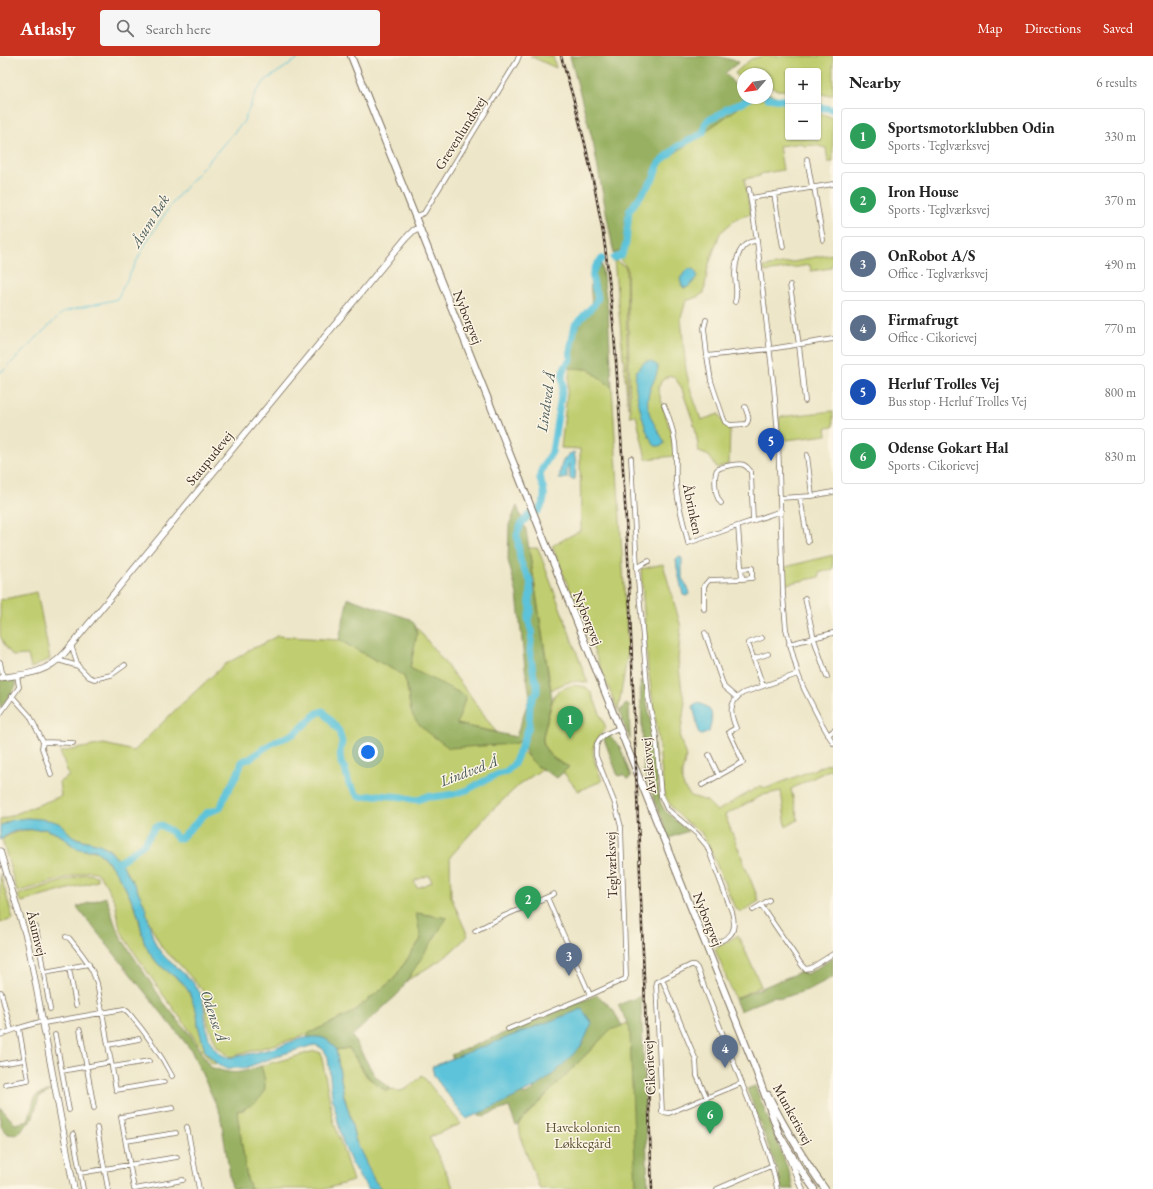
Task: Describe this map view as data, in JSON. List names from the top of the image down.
{
  "streets": {
    "main road": ["Nyborgvej", "Munkerisvej"],
    "street": [
      "Grevenlundsvej",
      "Staupudevej",
      "Åbrinken",
      "Avlskovvej",
      "Teglværksvej",
      "Åsumvej",
      "Cikorievej"
    ]
  },
  "crossings": [
    ["Grevenlundsvej", "Nyborgvej"],
    ["Nyborgvej", "Staupudevej"],
    ["Nyborgvej", "Avlskovvej"],
    ["Nyborgvej", "Teglværksvej"],
    ["Nyborgvej", "Munkerisvej"]
  ],
  "water": ["Åsum Bæk", "Lindved Å", "Odense Å"],
  "parks": ["Havekolonien Løkkegård"],
  "north": "bottom left",
  "page": {
    "header": "Atlasly",
    "search": "Search here",
    "nav": ["Map", "Directions", "Saved"],
    "heading": ["Nearby", "6 results"],
    "map_buttons": ["+", "−"],
    "list": [
      {
        "mark": "1",
        "name": "Sportsmotorklubben Odin",
        "note": "Sports · Teglværksvej",
        "value": "330 m"
      },
      {
        "mark": "2",
        "name": "Iron House",
        "note": "Sports · Teglværksvej",
        "value": "370 m"
      },
      {
        "mark": "3",
        "name": "OnRobot A/S",
        "note": "Office · Teglværksvej",
        "value": "490 m"
      },
      {
        "mark": "4",
        "name": "Firmafrugt",
        "note": "Office · Cikorievej",
        "value": "770 m"
      },
      {
        "mark": "5",
        "name": "Herluf Trolles Vej",
        "note": "Bus stop · Herluf Trolles Vej",
        "value": "800 m"
      },
      {
        "mark": "6",
        "name": "Odense Gokart Hal",
        "note": "Sports · Cikorievej",
        "value": "830 m"
      }
    ],
    "pins": [
      "5",
      "1",
      "2",
      "3",
      "4",
      "6"
    ]
  }
}
